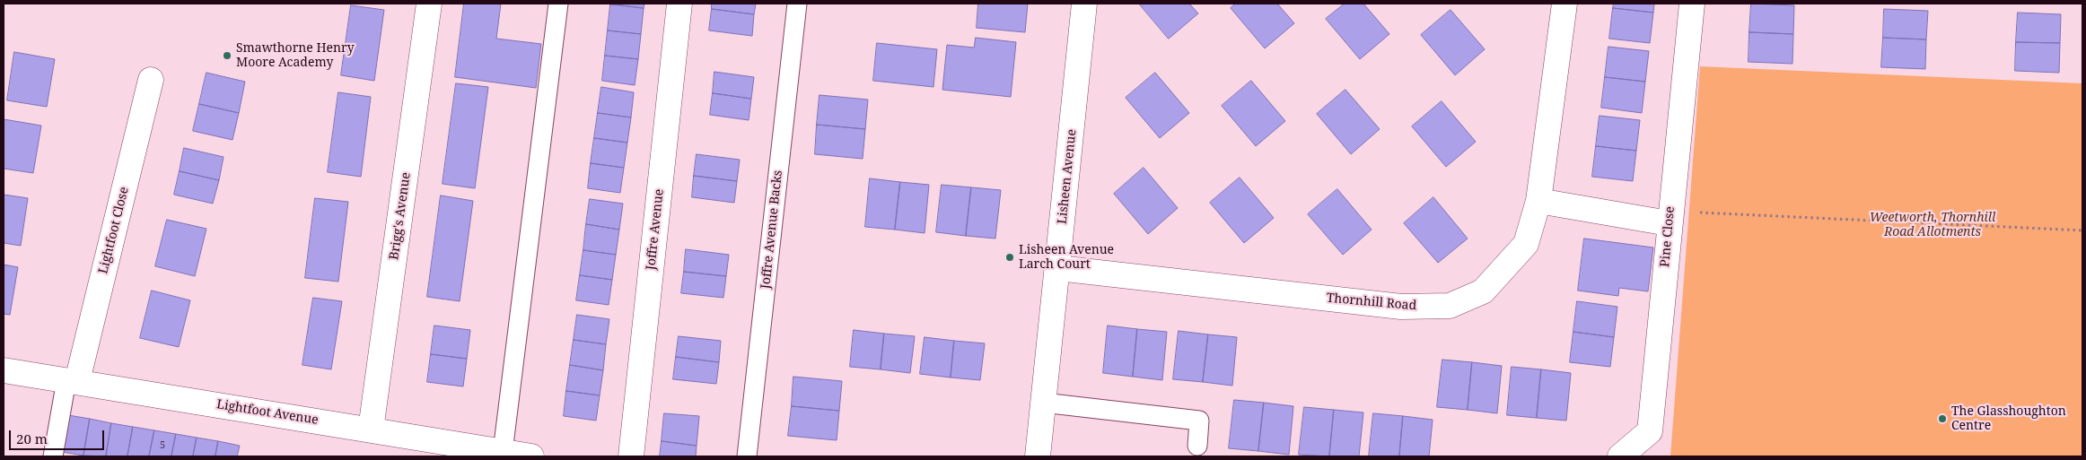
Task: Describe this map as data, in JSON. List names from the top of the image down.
{
  "streets": {
    "street": [
      "Lisheen Avenue",
      "Brigg's Avenue",
      "Joffre Avenue",
      "Lightfoot Close",
      "Pine Close",
      "Thornhill Road",
      "Lightfoot Avenue"
    ],
    "lane": ["Joffre Avenue Backs"]
  },
  "crossings": [
    ["Lisheen Avenue", "Thornhill Road"],
    ["Brigg's Avenue", "Lightfoot Avenue"],
    ["Lightfoot Close", "Lightfoot Avenue"]
  ],
  "parks": ["Weetworth, Thornhill Road Allotments"],
  "places": ["Smawthorne Henry Moore Academy", "Lisheen Avenue Larch Court", "The Glasshoughton Centre"],
  "house_numbers": ["5"],
  "scale_bar": "20 m"
}
